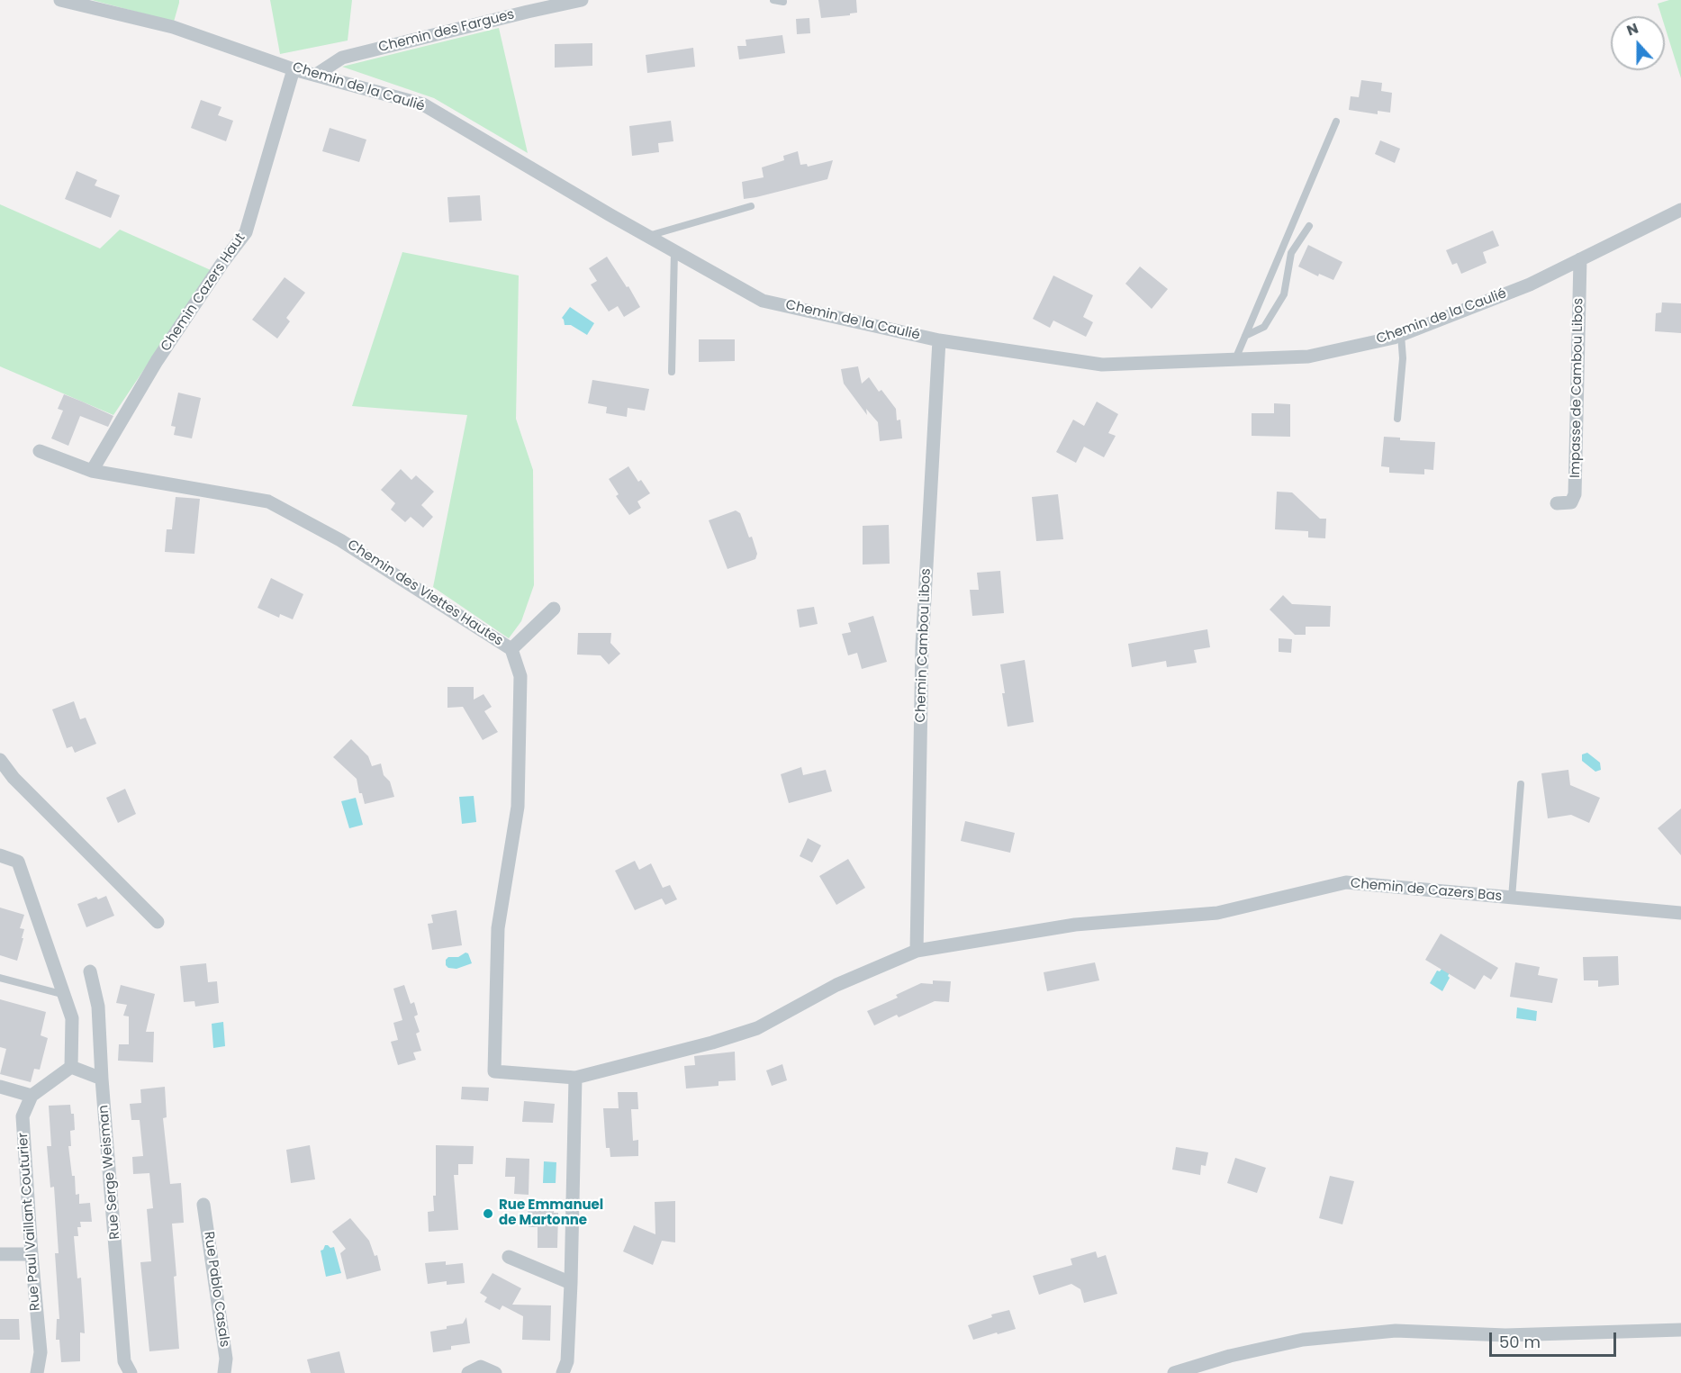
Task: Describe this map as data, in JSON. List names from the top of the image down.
{
  "streets": {
    "street": [
      "Chemin des Fargues",
      "Chemin de la Caulié",
      "Chemin Cazers Haut",
      "Impasse de Cambou Libos",
      "Chemin des Viettes Hautes",
      "Chemin Cambou Libos",
      "Chemin de Cazers Bas",
      "Rue Serge Weisman",
      "Rue Paul Vaillant Couturier",
      "Rue Pablo Casals"
    ]
  },
  "crossings": [
    ["Chemin des Fargues", "Chemin de la Caulié"],
    ["Chemin de la Caulié", "Chemin Cazers Haut"],
    ["Chemin de la Caulié", "Impasse de Cambou Libos"],
    ["Chemin de la Caulié", "Chemin Cambou Libos"],
    ["Chemin Cazers Haut", "Chemin des Viettes Hautes"],
    ["Chemin des Viettes Hautes", "Chemin Cambou Libos"],
    ["Chemin des Viettes Hautes", "Chemin de Cazers Bas"],
    ["Chemin Cambou Libos", "Chemin de Cazers Bas"]
  ],
  "places": ["Rue Emmanuel de Martonne"],
  "scale_bar": "50 m",
  "north": "top"
}
